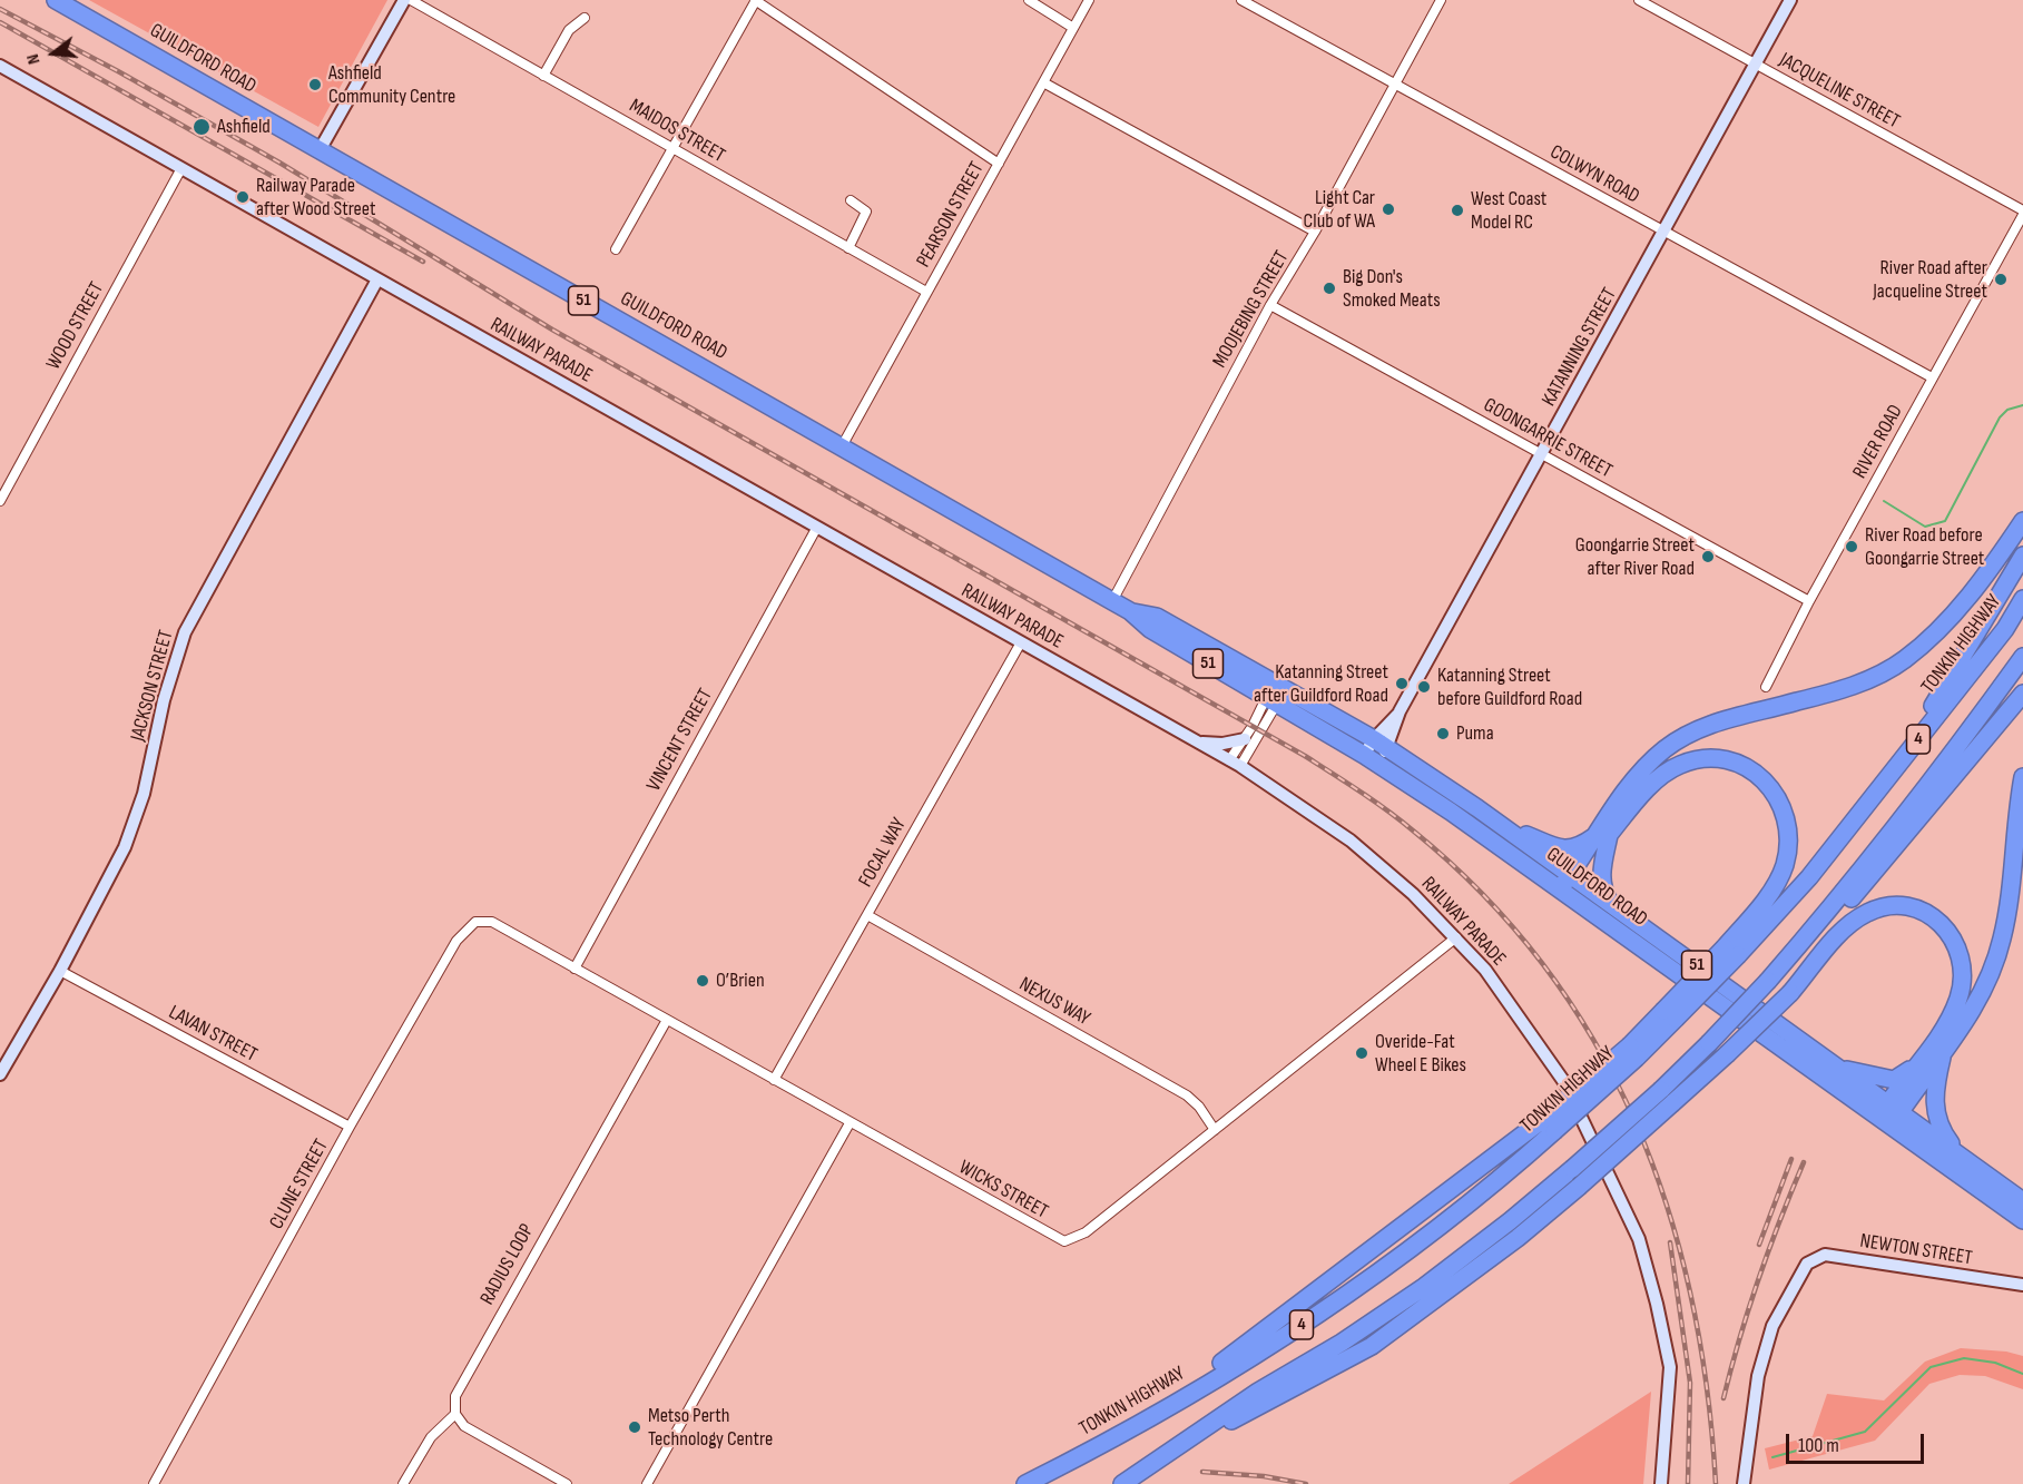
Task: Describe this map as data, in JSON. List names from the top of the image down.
{
  "streets": {
    "highway": [
      "GUILDFORD ROAD",
      "51",
      "TONKIN HIGHWAY",
      "4"
    ],
    "street": [
      "JACQUELINE STREET",
      "MAIDOS STREET",
      "COLWYN ROAD",
      "PEARSON STREET",
      "MOOJEBING STREET",
      "WOOD STREET",
      "KATANNING STREET",
      "RAILWAY PARADE",
      "GOONGARRIE STREET",
      "RIVER ROAD",
      "JACKSON STREET",
      "VINCENT STREET",
      "FOCAL WAY",
      "NEXUS WAY",
      "LAVAN STREET",
      "CLUNE STREET",
      "WICKS STREET",
      "NEWTON STREET",
      "RADIUS LOOP"
    ]
  },
  "crossings": [
    ["GUILDFORD ROAD", "PEARSON STREET"],
    ["GUILDFORD ROAD", "MOOJEBING STREET"],
    ["GUILDFORD ROAD", "KATANNING STREET"],
    ["JACQUELINE STREET", "KATANNING STREET"],
    ["JACQUELINE STREET", "RIVER ROAD"],
    ["MAIDOS STREET", "PEARSON STREET"],
    ["COLWYN ROAD", "MOOJEBING STREET"],
    ["COLWYN ROAD", "KATANNING STREET"],
    ["COLWYN ROAD", "RIVER ROAD"],
    ["MOOJEBING STREET", "GOONGARRIE STREET"],
    ["WOOD STREET", "RAILWAY PARADE"],
    ["KATANNING STREET", "GOONGARRIE STREET"],
    ["RAILWAY PARADE", "JACKSON STREET"],
    ["RAILWAY PARADE", "VINCENT STREET"],
    ["RAILWAY PARADE", "FOCAL WAY"],
    ["RAILWAY PARADE", "WICKS STREET"],
    ["GOONGARRIE STREET", "RIVER ROAD"],
    ["JACKSON STREET", "LAVAN STREET"],
    ["VINCENT STREET", "WICKS STREET"],
    ["FOCAL WAY", "NEXUS WAY"],
    ["FOCAL WAY", "WICKS STREET"],
    ["NEXUS WAY", "WICKS STREET"],
    ["LAVAN STREET", "CLUNE STREET"],
    ["CLUNE STREET", "WICKS STREET"],
    ["WICKS STREET", "RADIUS LOOP"]
  ],
  "places": [
    "Ashfield Community Centre",
    "Ashfield",
    "Railway Parade after Wood Street",
    "Light Car Club of WA",
    "West Coast Model RC",
    "River Road after Jacqueline Street",
    "Big Don's Smoked Meats",
    "River Road before Goongarrie Street",
    "Goongarrie Street after River Road",
    "Katanning Street after Guildford Road",
    "Katanning Street before Guildford Road",
    "Puma",
    "O’Brien",
    "Overide-Fat Wheel E Bikes",
    "Metso Perth Technology Centre"
  ],
  "scale_bar": "100 m",
  "north": "left"
}
